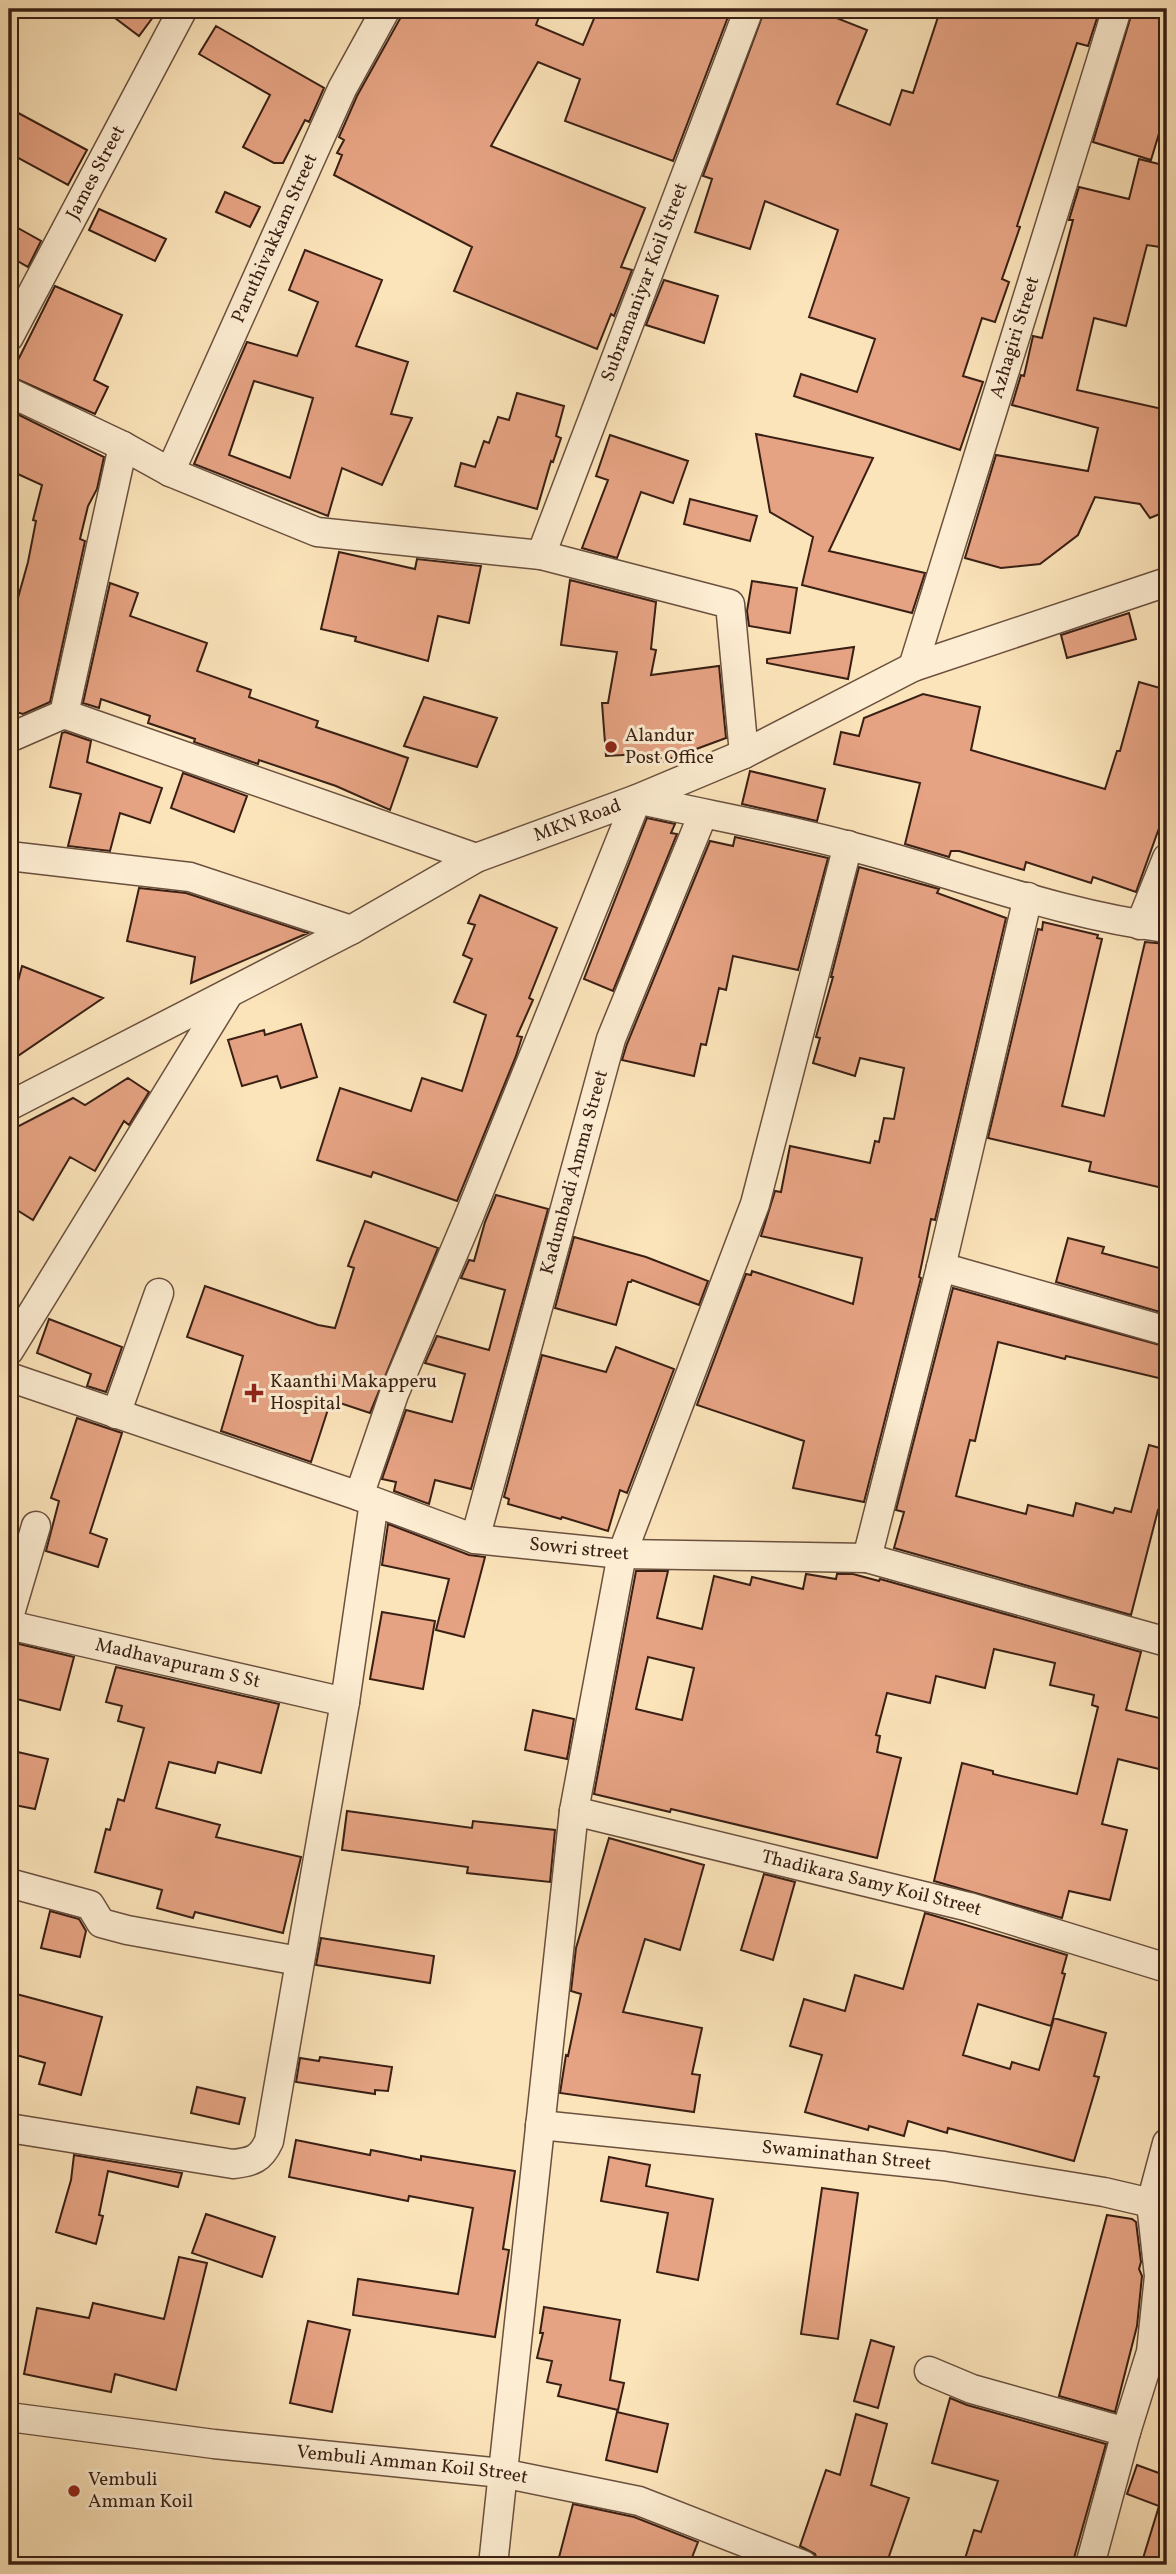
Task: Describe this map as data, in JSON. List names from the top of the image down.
{
  "streets": {
    "street": [
      "James Street",
      "Paruthivakkam Street",
      "Subramaniyar Koil Street",
      "Azhagiri Street",
      "MKN Road",
      "Kadumbadi Amma Street",
      "Sowri street",
      "Madhavapuram S St",
      "Thadikara Samy Koil Street",
      "Swaminathan Street",
      "Vembuli Amman Koil Street"
    ]
  },
  "crossings": [
    ["Azhagiri Street", "MKN Road"],
    ["Kadumbadi Amma Street", "Sowri street"]
  ],
  "places": {
    "other": ["Alandur Post Office", "Vembuli Amman Koil"],
    "health": ["Kaanthi Makapperu Hospital"]
  }
}
